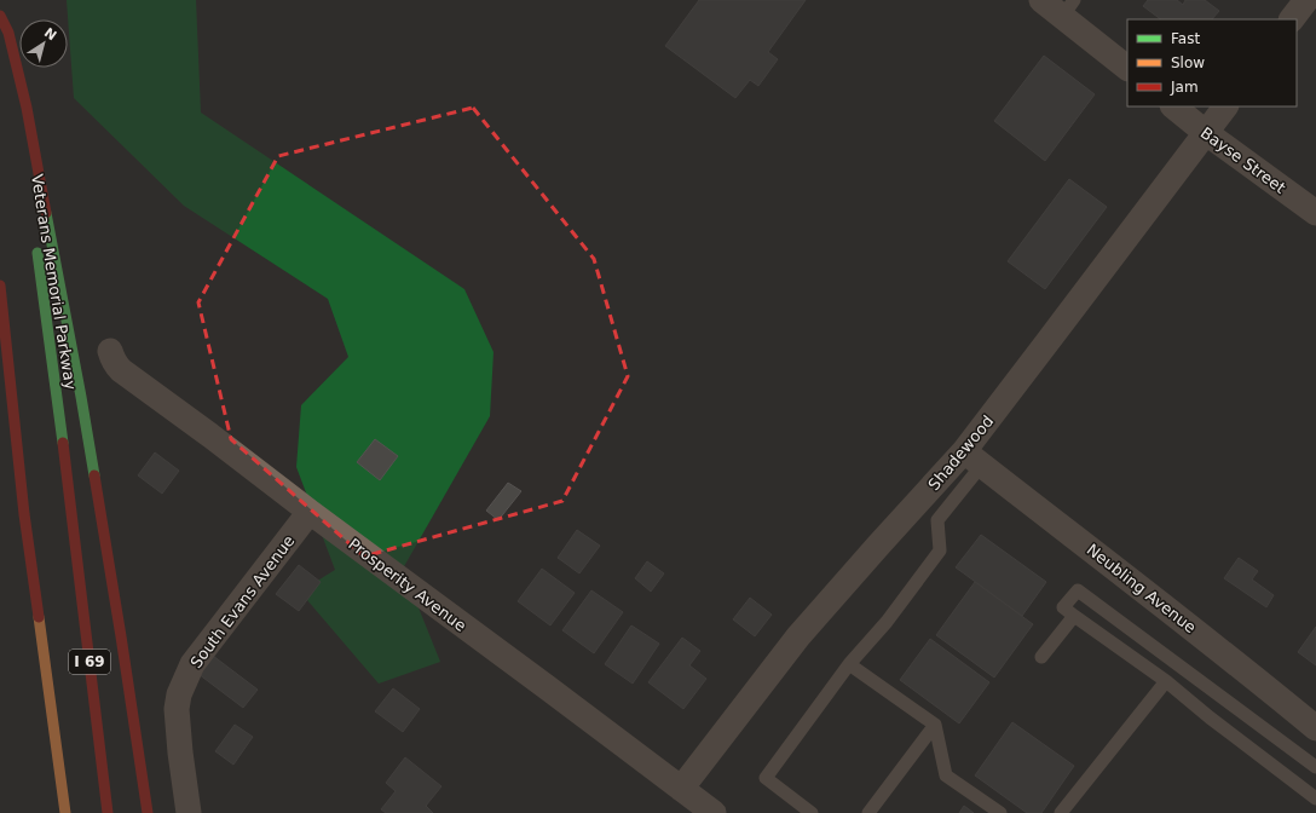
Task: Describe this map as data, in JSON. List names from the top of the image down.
{
  "streets": {
    "highway": ["Veterans Memorial Parkway", "I 69"],
    "street": [
      "Bayse Street",
      "Shadewood",
      "Prosperity Avenue",
      "Neubling Avenue",
      "South Evans Avenue"
    ]
  },
  "crossings": [
    ["Bayse Street", "Shadewood"],
    ["Shadewood", "Prosperity Avenue"],
    ["Shadewood", "Neubling Avenue"],
    ["Prosperity Avenue", "South Evans Avenue"]
  ],
  "legend": ["Fast", "Slow", "Jam"],
  "north": "top right"
}
